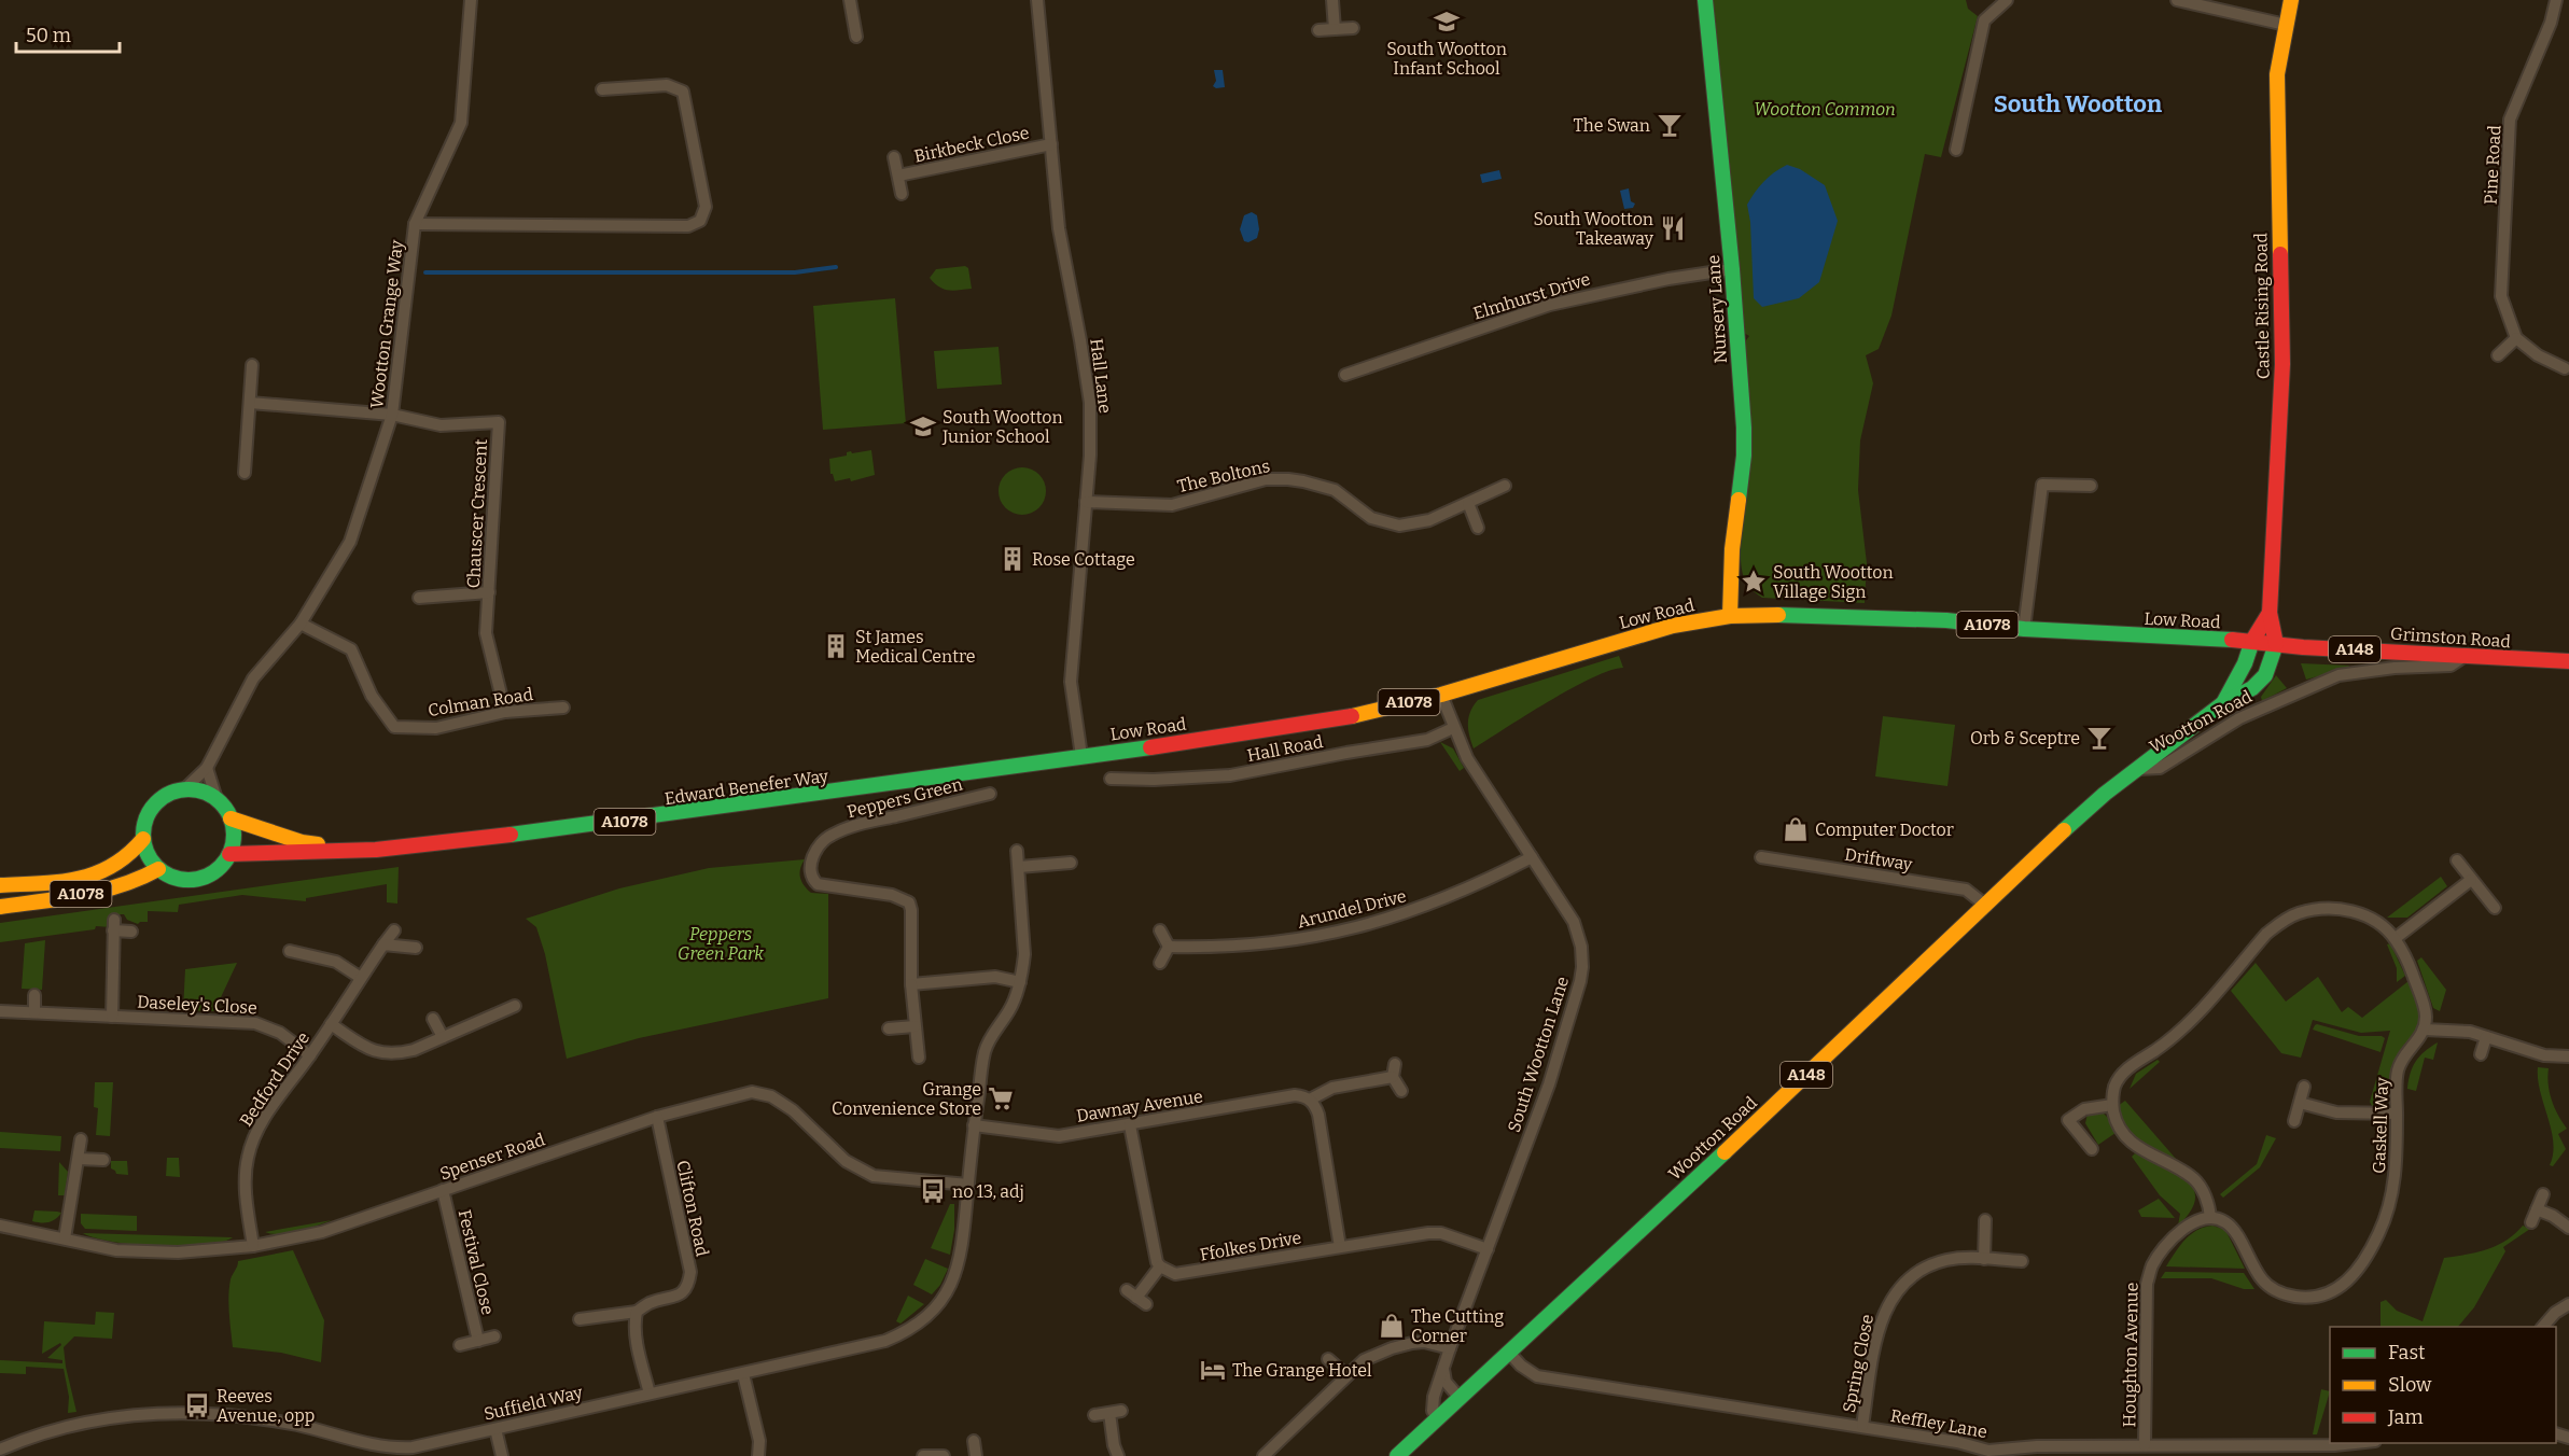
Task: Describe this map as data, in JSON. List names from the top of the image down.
{
  "streets": {
    "main road": [
      "Castle Rising Road",
      "Nursery Lane",
      "Low Road",
      "A1078",
      "Grimston Road",
      "A148",
      "Wootton Road",
      "Edward Benefer Way"
    ],
    "street": [
      "Birkbeck Close",
      "Pine Road",
      "Elmhurst Drive",
      "Wootton Grange Way",
      "Hall Lane",
      "The Boltons",
      "Chauscer Crescent",
      "Colman Road",
      "Hall Road",
      "Peppers Green",
      "Driftway",
      "Arundel Drive",
      "Daseley's Close",
      "South Wootton Lane",
      "Bedford Drive",
      "Dawnay Avenue",
      "Gaskell Way",
      "Spenser Road",
      "Clifton Road",
      "Ffolkes Drive",
      "Festival Close",
      "Houghton Avenue",
      "Spring Close",
      "Suffield Way",
      "Reffley Lane"
    ]
  },
  "crossings": [
    ["Birkbeck Close", "Hall Lane"],
    ["Elmhurst Drive", "Nursery Lane"],
    ["Castle Rising Road", "Low Road"],
    ["Castle Rising Road", "Grimston Road"],
    ["Castle Rising Road", "Wootton Road"],
    ["Nursery Lane", "Low Road"],
    ["Wootton Grange Way", "Chauscer Crescent"],
    ["Wootton Grange Way", "A1078"],
    ["Wootton Grange Way", "Colman Road"],
    ["Wootton Grange Way", "Edward Benefer Way"],
    ["Hall Lane", "The Boltons"],
    ["Hall Lane", "Low Road"],
    ["Hall Lane", "Edward Benefer Way"],
    ["Chauscer Crescent", "Colman Road"],
    ["Low Road", "Grimston Road"],
    ["Low Road", "Wootton Road"],
    ["Low Road", "Edward Benefer Way"],
    ["Low Road", "South Wootton Lane"],
    ["A1078", "Edward Benefer Way"],
    ["Grimston Road", "Wootton Road"],
    ["Wootton Road", "Driftway"],
    ["Wootton Road", "South Wootton Lane"],
    ["Wootton Road", "Reffley Lane"],
    ["Hall Road", "South Wootton Lane"],
    ["Arundel Drive", "South Wootton Lane"],
    ["Daseley's Close", "Bedford Drive"],
    ["South Wootton Lane", "Ffolkes Drive"],
    ["Bedford Drive", "Spenser Road"],
    ["Gaskell Way", "Houghton Avenue"],
    ["Spenser Road", "Clifton Road"],
    ["Spenser Road", "Festival Close"],
    ["Spenser Road", "Suffield Way"],
    ["Houghton Avenue", "Reffley Lane"],
    ["Spring Close", "Reffley Lane"]
  ],
  "districts": ["South Wootton"],
  "parks": ["Wootton Common", "Peppers Green Park"],
  "places": {
    "school or university": ["South Wootton Infant School", "South Wootton Junior School"],
    "bar": ["The Swan", "Orb & Sceptre"],
    "restaurant": ["South Wootton Takeaway"],
    "building": ["Rose Cottage", "St James Medical Centre"],
    "place": ["South Wootton Village Sign"],
    "shop": ["Computer Doctor", "The Cutting Corner"],
    "supermarket": ["Grange Convenience Store"],
    "bus stop": ["no 13, adj", "Reeves Avenue, opp"],
    "hotel": ["The Grange Hotel"]
  },
  "legend": ["Fast", "Slow", "Jam"],
  "scale_bar": "50 m"
}
